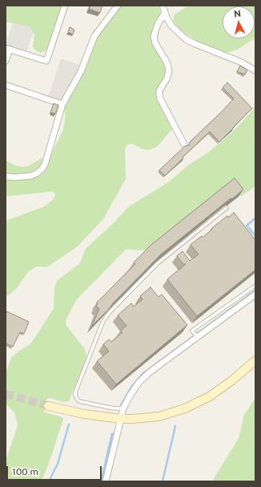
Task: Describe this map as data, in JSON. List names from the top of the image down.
{
  "scale_bar": "100 m",
  "north": "top"
}
